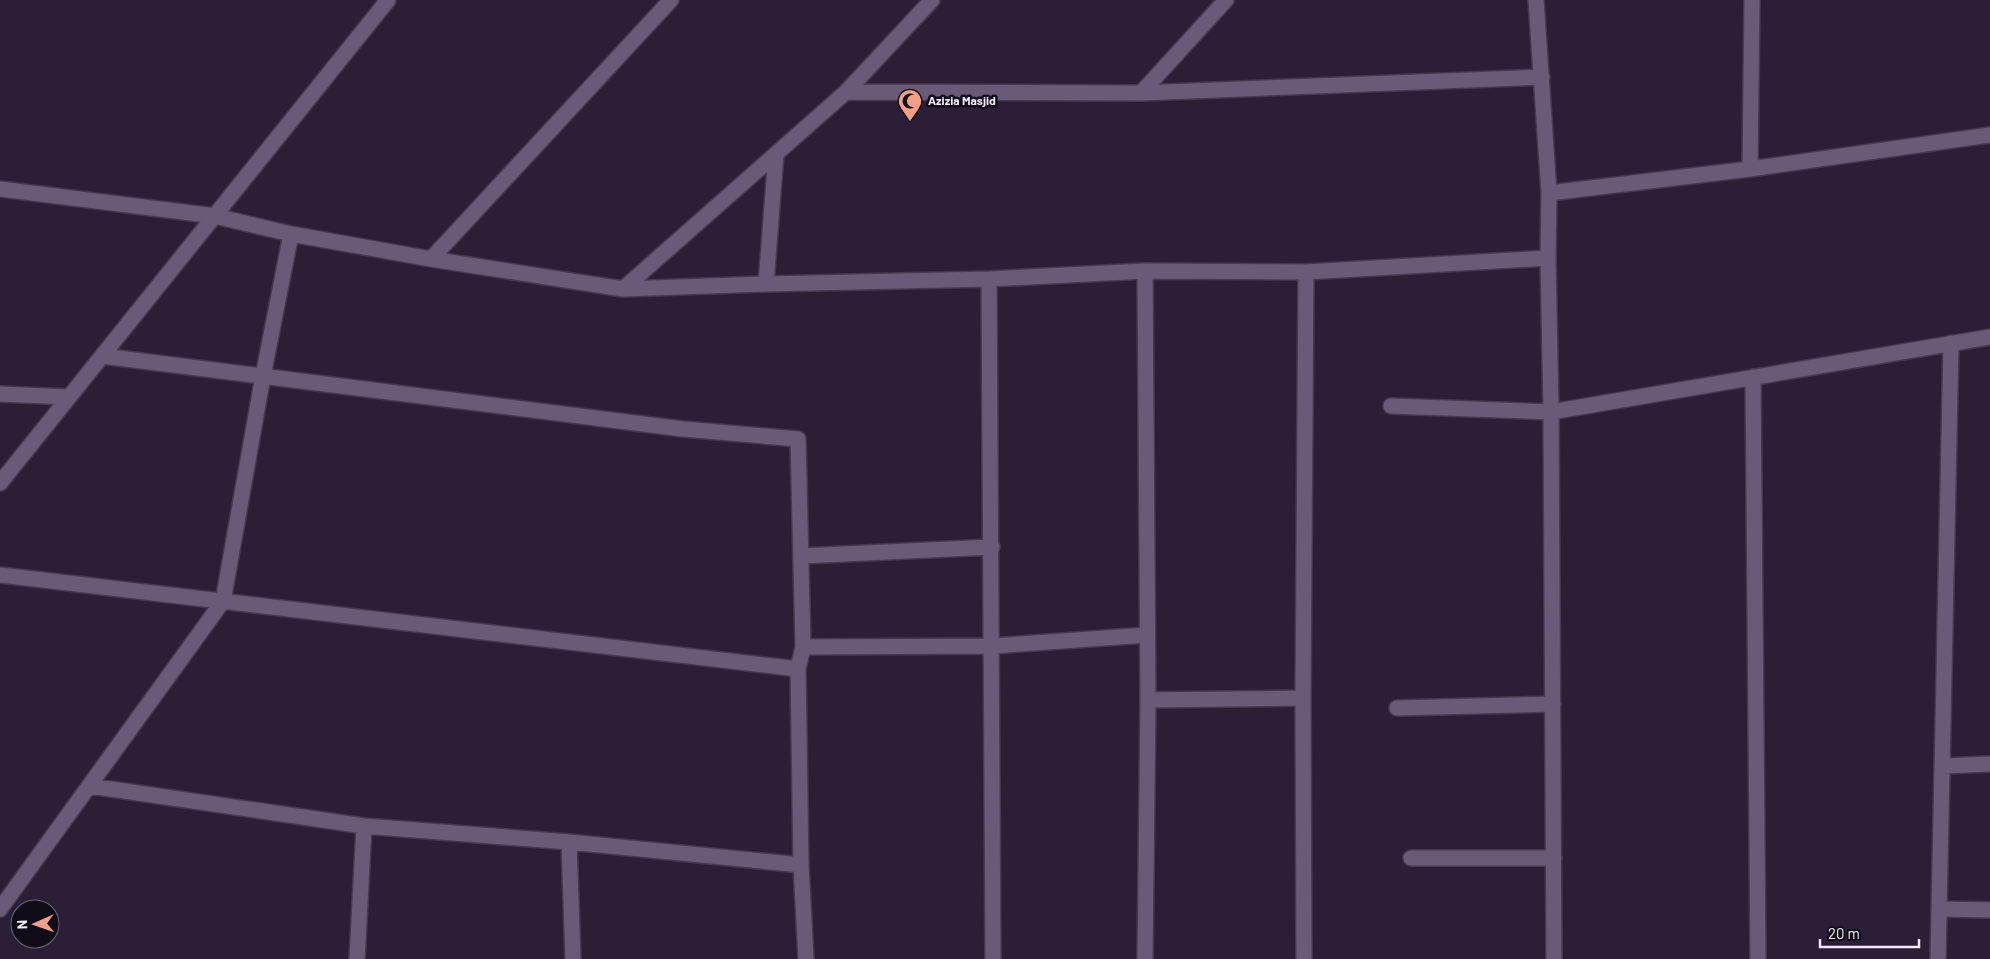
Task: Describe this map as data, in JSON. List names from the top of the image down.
{
  "places": {
    "mosque": ["Azizia Masjid"]
  },
  "scale_bar": "20 m",
  "north": "left"
}
